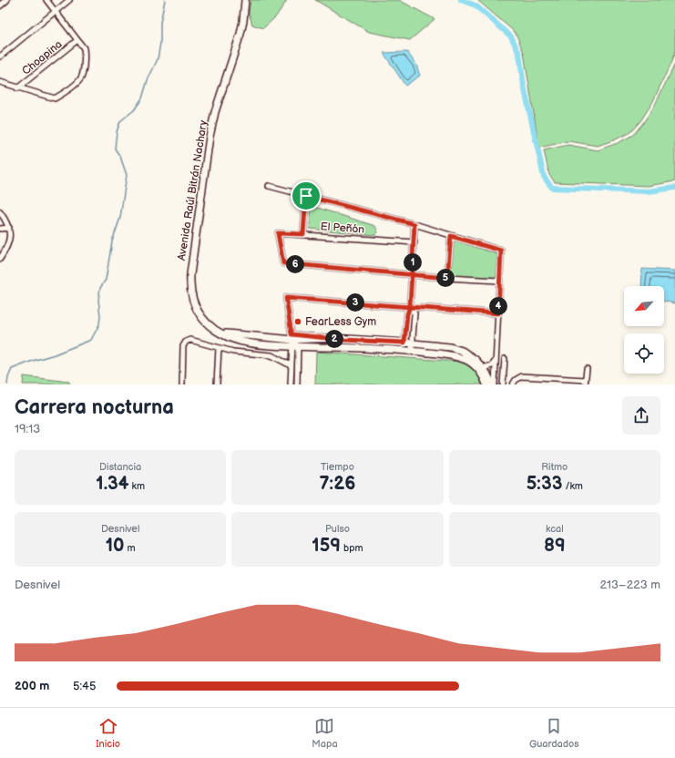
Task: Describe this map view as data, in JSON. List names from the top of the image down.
{
  "streets": {
    "main road": ["Avenida Raúl Bitrán Nachary"],
    "street": ["Choapina", "El Peñón"]
  },
  "places": ["FearLess Gym"],
  "north": "bottom left",
  "page": {
    "pins": [
      "1",
      "6",
      "5",
      "3",
      "4",
      "2"
    ],
    "heading": ["Carrera nocturna", "19:13"],
    "stats": [
      ["Distancia", "1.34 km"],
      ["Tiempo", "7:26"],
      ["Ritmo", "5:33 /km"],
      ["Desnivel", "10 m"],
      ["Pulso", "159 bpm"],
      ["kcal", "89"]
    ],
    "chart": ["Desnivel", "213–223 m"],
    "list": [
      {
        "name": "200 m",
        "note": "5:45"
      }
    ],
    "tabs": ["Inicio", "Mapa", "Guardados"]
  }
}
